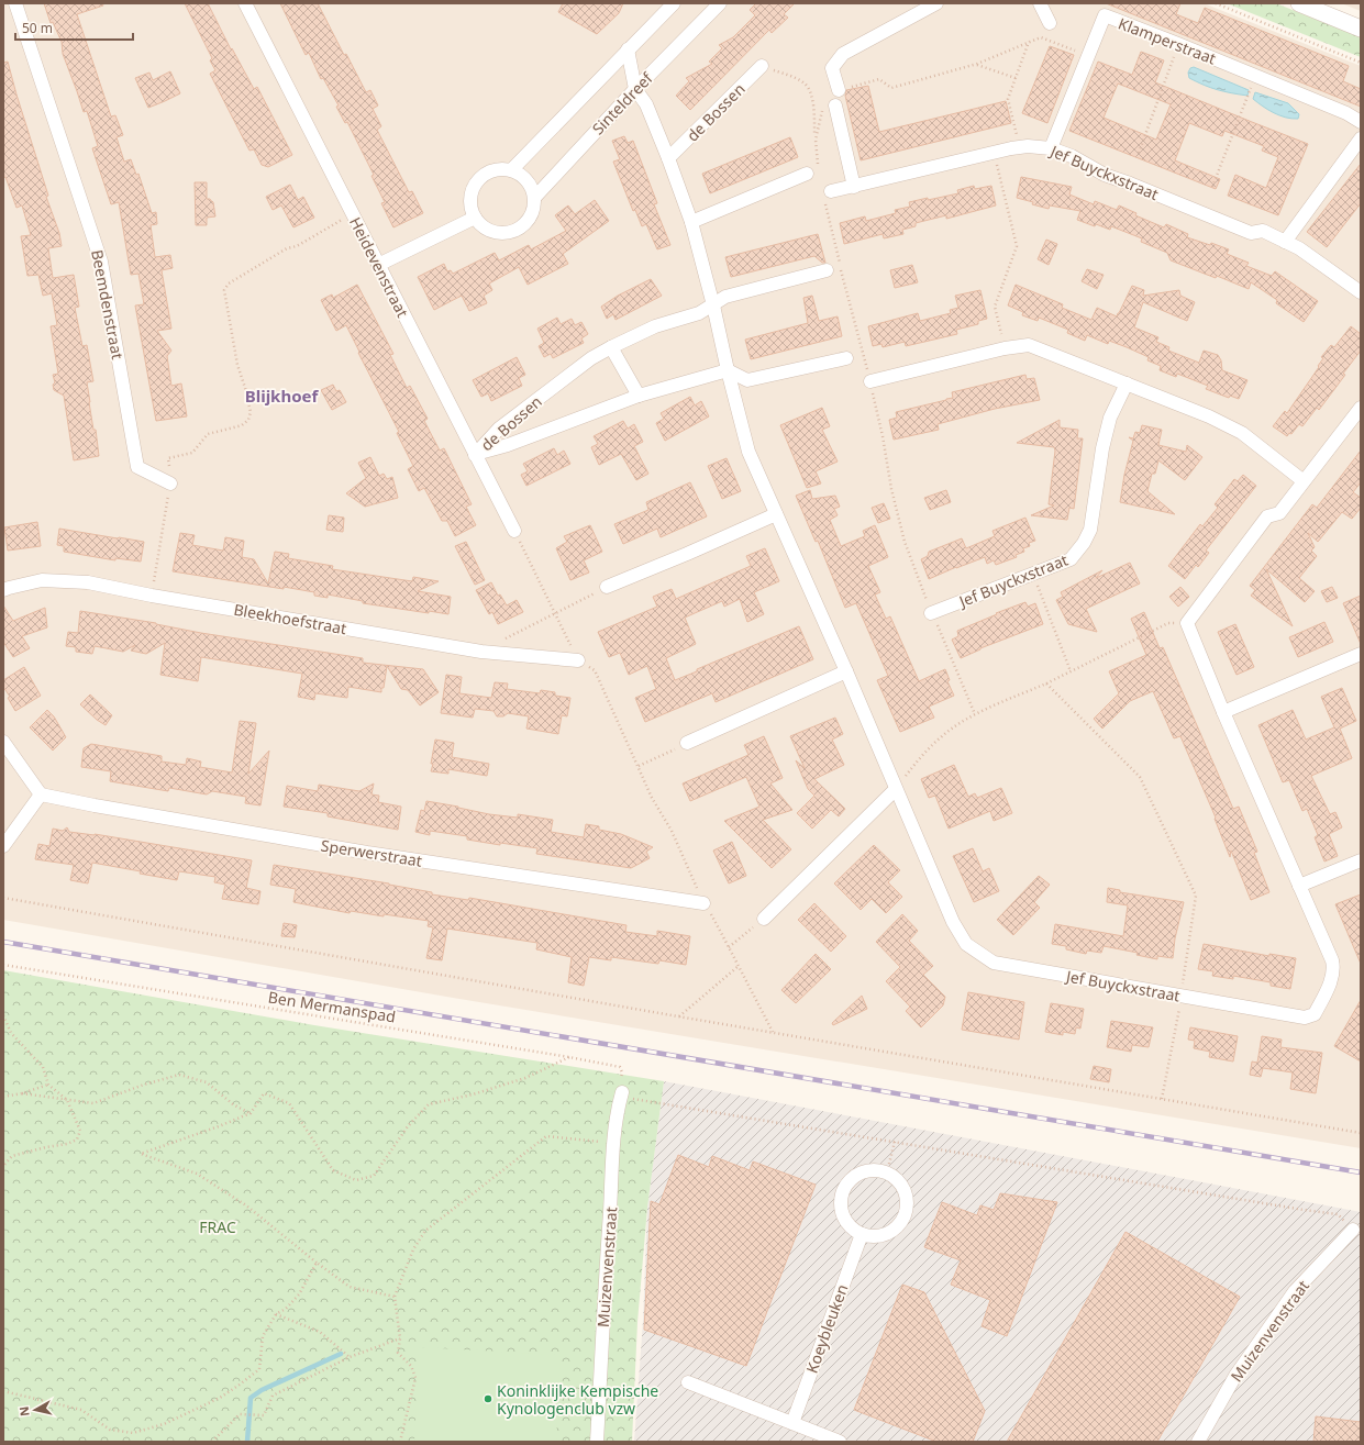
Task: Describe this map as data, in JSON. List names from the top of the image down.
{
  "streets": {
    "street": [
      "Klamperstraat",
      "Sinteldreef",
      "de Bossen",
      "Jef Buyckxstraat",
      "Heidevenstraat",
      "Beemdenstraat",
      "Bleekhoefstraat",
      "Sperwerstraat",
      "Muizenvenstraat",
      "Koeybleuken"
    ],
    "path": ["Ben Mermanspad"]
  },
  "crossings": [
    ["Klamperstraat", "Jef Buyckxstraat"],
    ["Sinteldreef", "de Bossen"],
    ["de Bossen", "Jef Buyckxstraat"],
    ["de Bossen", "Heidevenstraat"],
    ["Ben Mermanspad", "Muizenvenstraat"]
  ],
  "districts": ["Blijkhoef"],
  "parks": ["FRAC"],
  "places": ["Koninklijke Kempische Kynologenclub vzw"],
  "scale_bar": "50 m",
  "north": "left"
}
